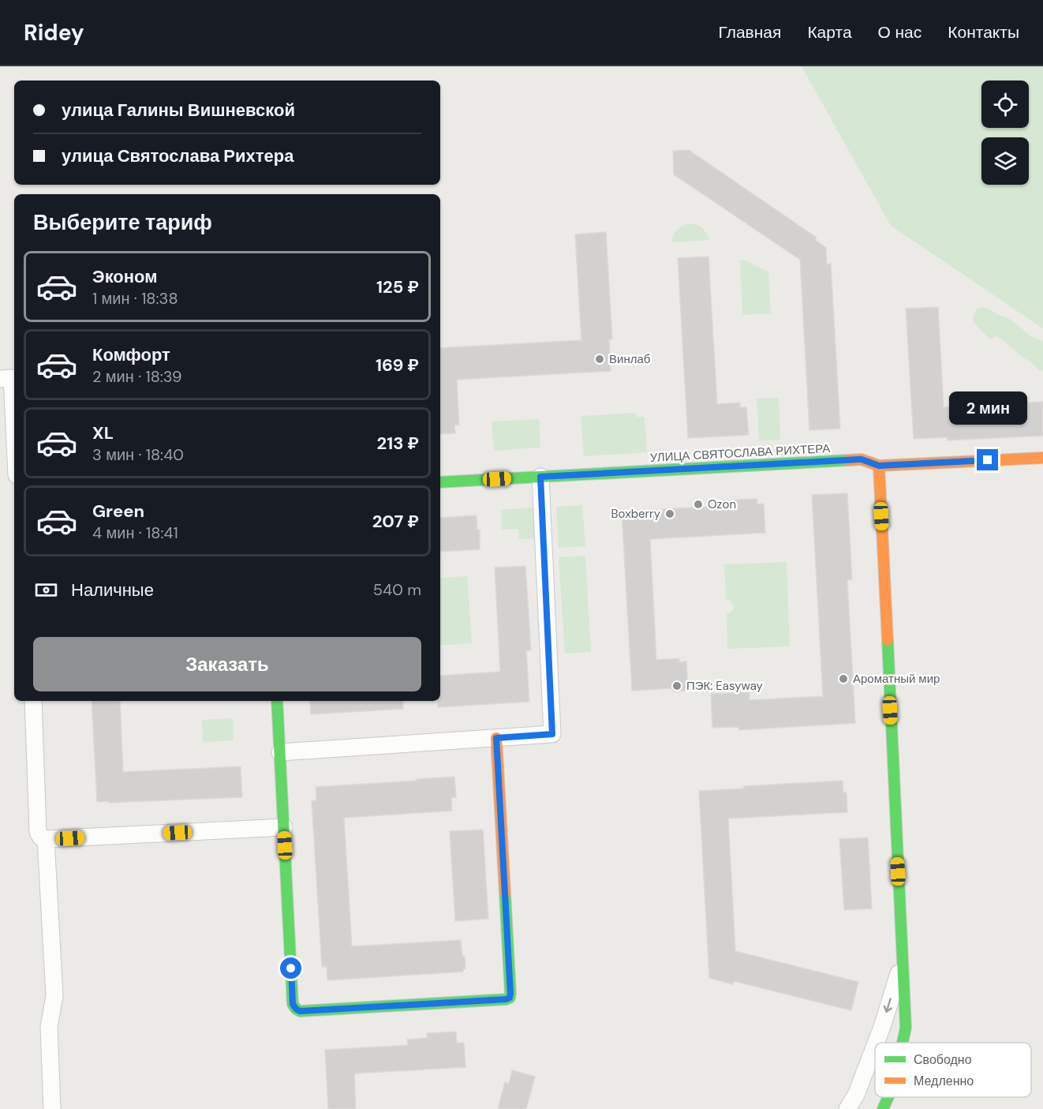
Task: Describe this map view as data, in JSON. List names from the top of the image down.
{
  "streets": {
    "street": ["УЛИЦА СВЯТОСЛАВА РИХТЕРА"]
  },
  "places": [
    "Винлаб",
    "Ozon",
    "Boxberry",
    "Ароматный мир",
    "ПЭК: Easyway"
  ],
  "legend": ["Свободно", "Медленно"],
  "page": {
    "header": "Ridey",
    "nav": [
      "Главная",
      "Карта",
      "О нас",
      "Контакты"
    ],
    "banner": ["улица Галины Вишневской", "улица Святослава Рихтера"],
    "heading": "Выберите тариф",
    "list": [
      {
        "name": "Эконом",
        "note": "1 мин · 18:38",
        "value": "125 ₽"
      },
      {
        "name": "Комфорт",
        "note": "2 мин · 18:39",
        "value": "169 ₽"
      },
      {
        "name": "XL",
        "note": "3 мин · 18:40",
        "value": "213 ₽"
      },
      {
        "name": "Green",
        "note": "4 мин · 18:41",
        "value": "207 ₽"
      }
    ],
    "bubble": "2 мин",
    "pay": ["Наличные", "540 m"],
    "buttons": "Заказать"
  }
}
